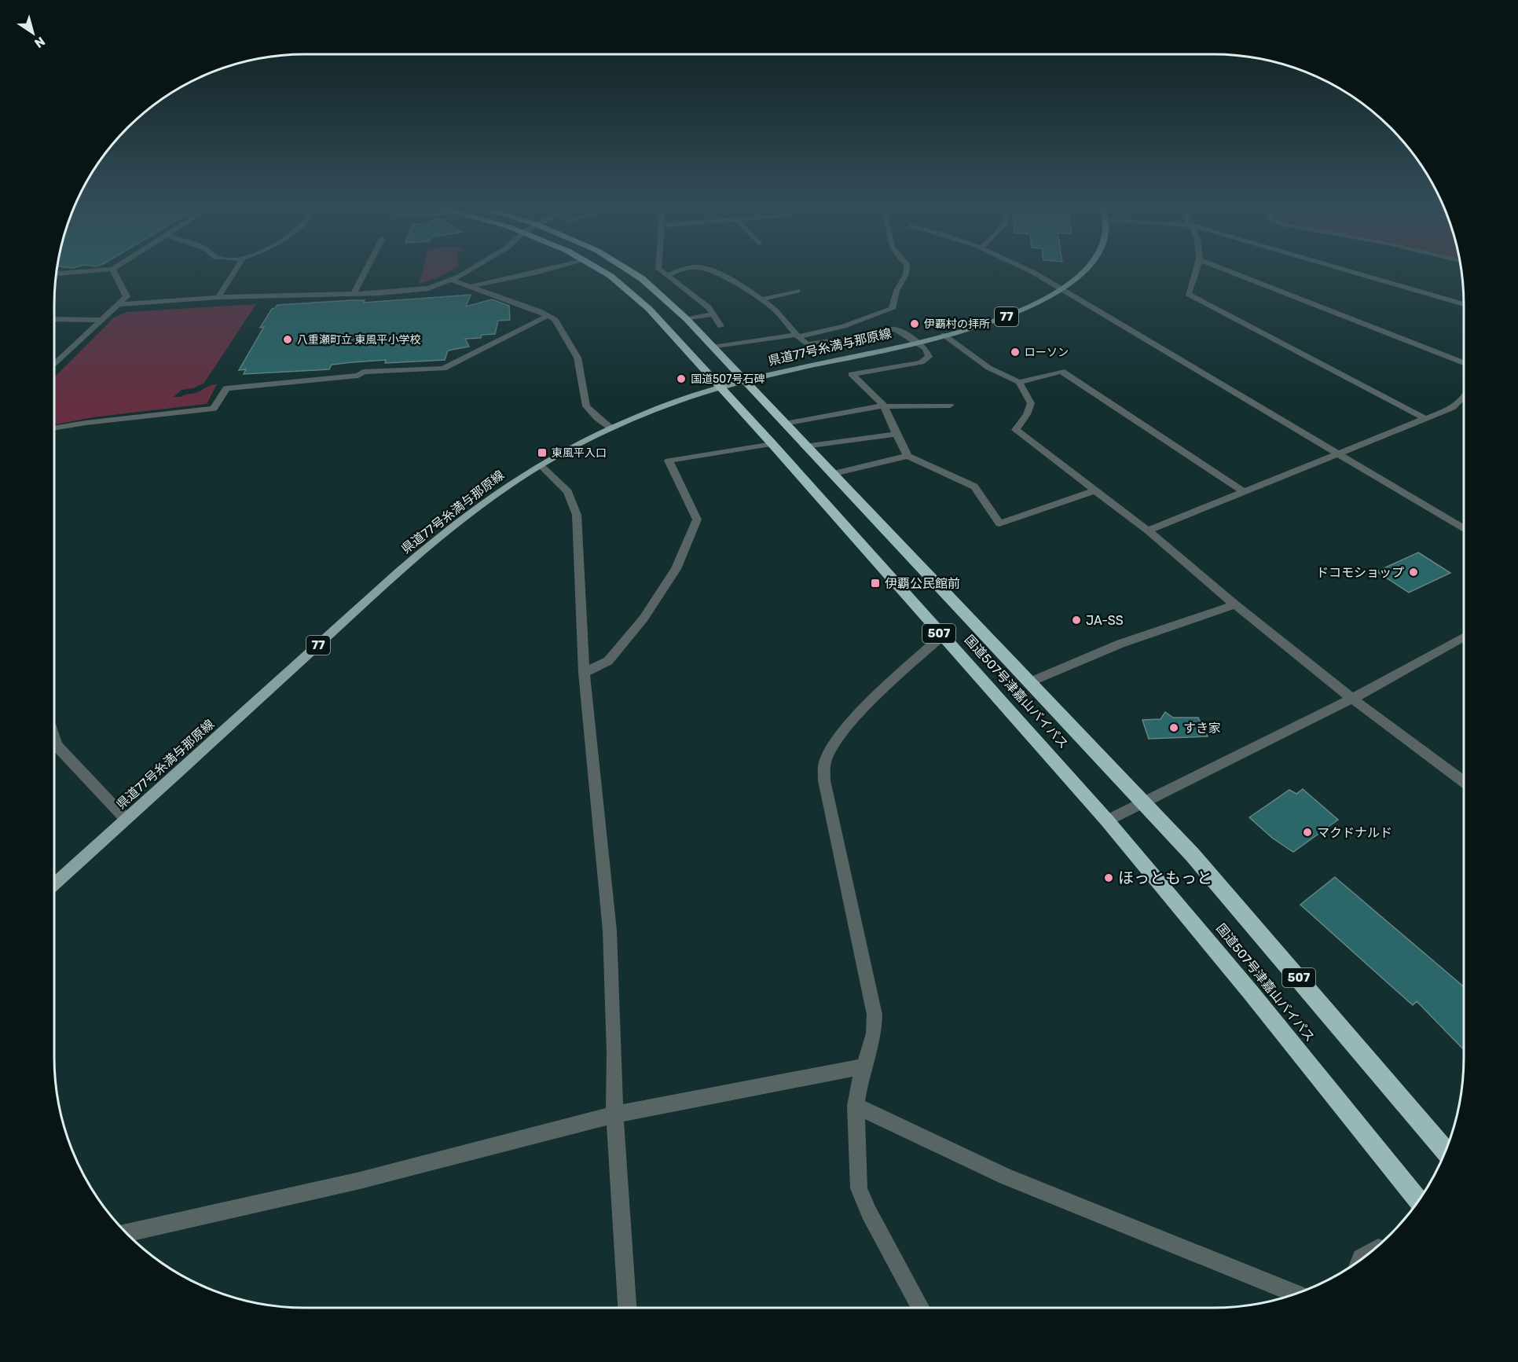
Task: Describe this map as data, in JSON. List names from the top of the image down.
{
  "streets": {
    "highway": ["507", "国道507号津嘉山バイパス"],
    "main road": ["77", "県道77号糸満与那原線"]
  },
  "crossings": [
    ["県道77号糸満与那原線", "国道507号津嘉山バイパス"]
  ],
  "places": {
    "other": [
      "伊覇村の拝所",
      "八重瀬町立 東風平小学校",
      "ローソン",
      "国道507号石碑",
      "ドコモショップ",
      "JA-SS",
      "すき家",
      "マクドナルド",
      "ほっともっと"
    ],
    "transit": ["東風平入口", "伊覇公民館前"]
  },
  "north": "bottom right"
}
